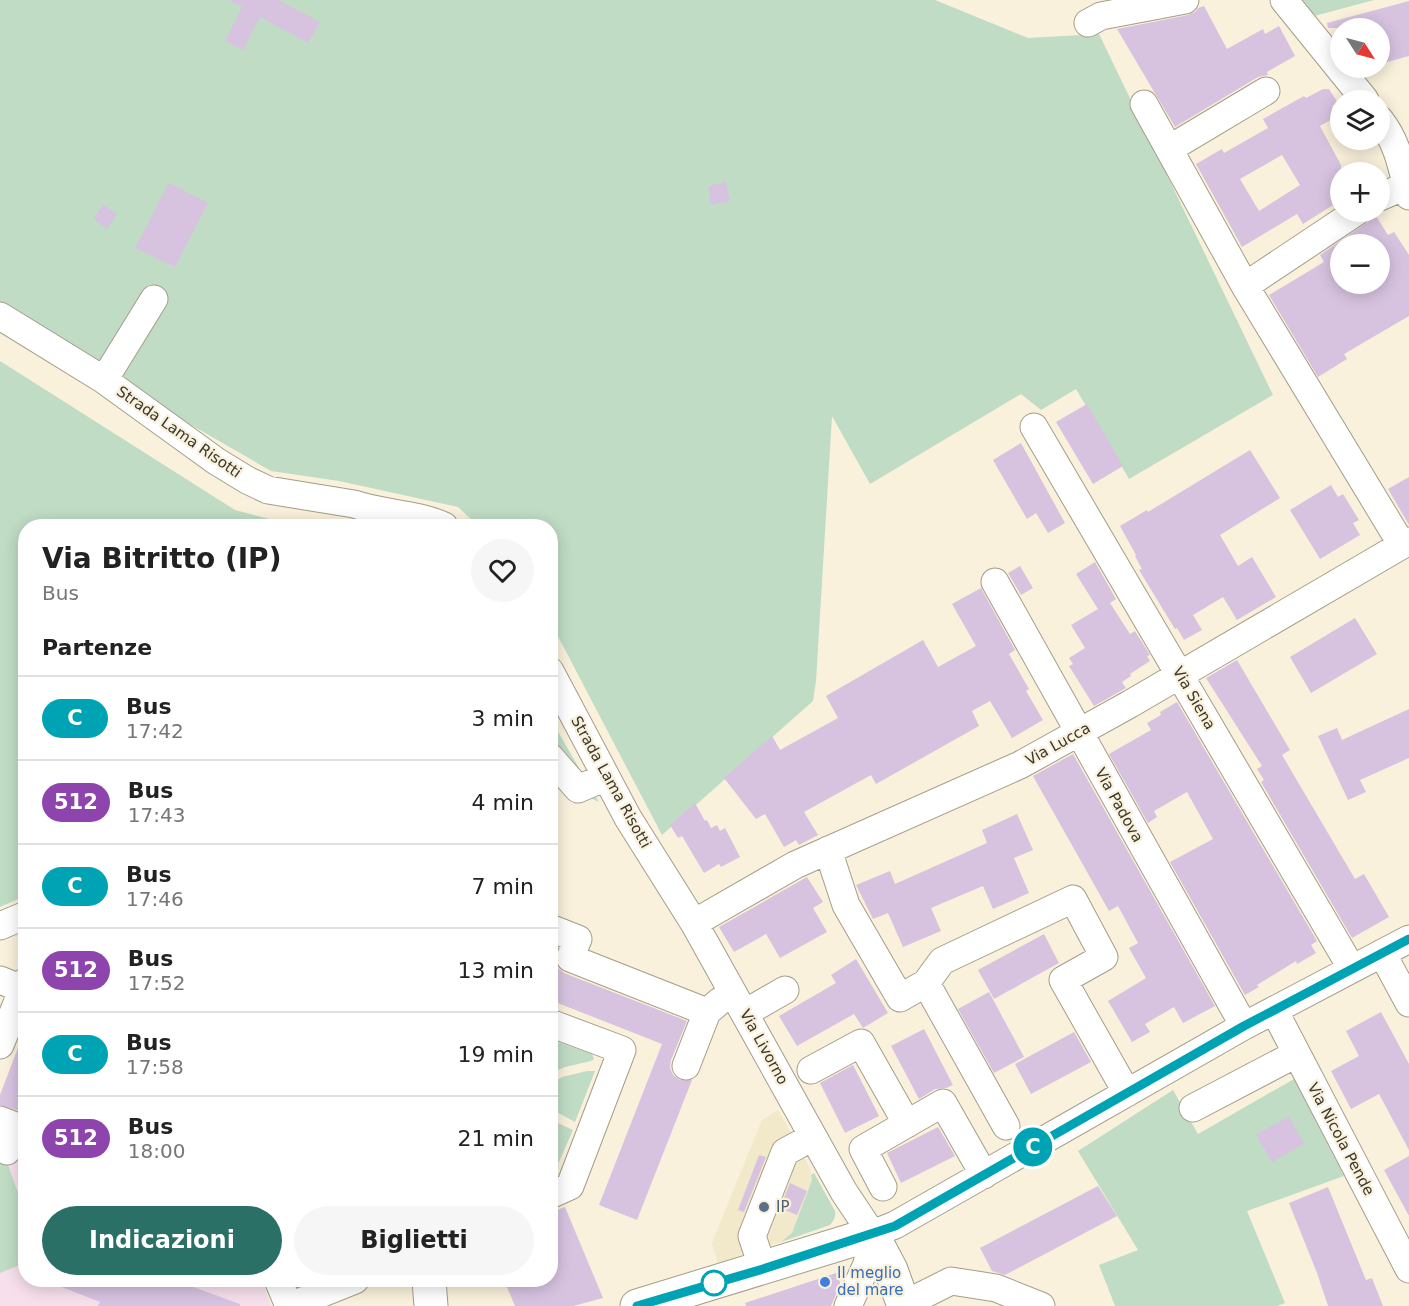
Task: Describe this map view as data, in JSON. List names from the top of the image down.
{
  "streets": {
    "street": [
      "Strada Lama Risotti",
      "Via Siena",
      "Via Lucca",
      "Via Padova",
      "Via Livorno",
      "Via Nicola Pende"
    ]
  },
  "crossings": [
    ["Strada Lama Risotti", "Via Livorno"],
    ["Via Siena", "Via Lucca"],
    ["Via Lucca", "Via Padova"],
    ["Via Lucca", "Via Livorno"]
  ],
  "places": ["IP", "Il meglio del mare"],
  "lines": ["bus line C"],
  "north": "bottom right",
  "page": {
    "on_map": "C",
    "map_buttons": ["+", "−"],
    "heading": [
      ["Via Bitritto (IP)", "Bus"],
      "Partenze"
    ],
    "list": [
      {
        "mark": "C",
        "name": "Bus",
        "note": "17:42",
        "value": "3 min"
      },
      {
        "mark": "512",
        "name": "Bus",
        "note": "17:43",
        "value": "4 min"
      },
      {
        "mark": "C",
        "name": "Bus",
        "note": "17:46",
        "value": "7 min"
      },
      {
        "mark": "512",
        "name": "Bus",
        "note": "17:52",
        "value": "13 min"
      },
      {
        "mark": "C",
        "name": "Bus",
        "note": "17:58",
        "value": "19 min"
      },
      {
        "mark": "512",
        "name": "Bus",
        "note": "18:00",
        "value": "21 min"
      }
    ],
    "buttons": ["Indicazioni", "Biglietti"]
  }
}
